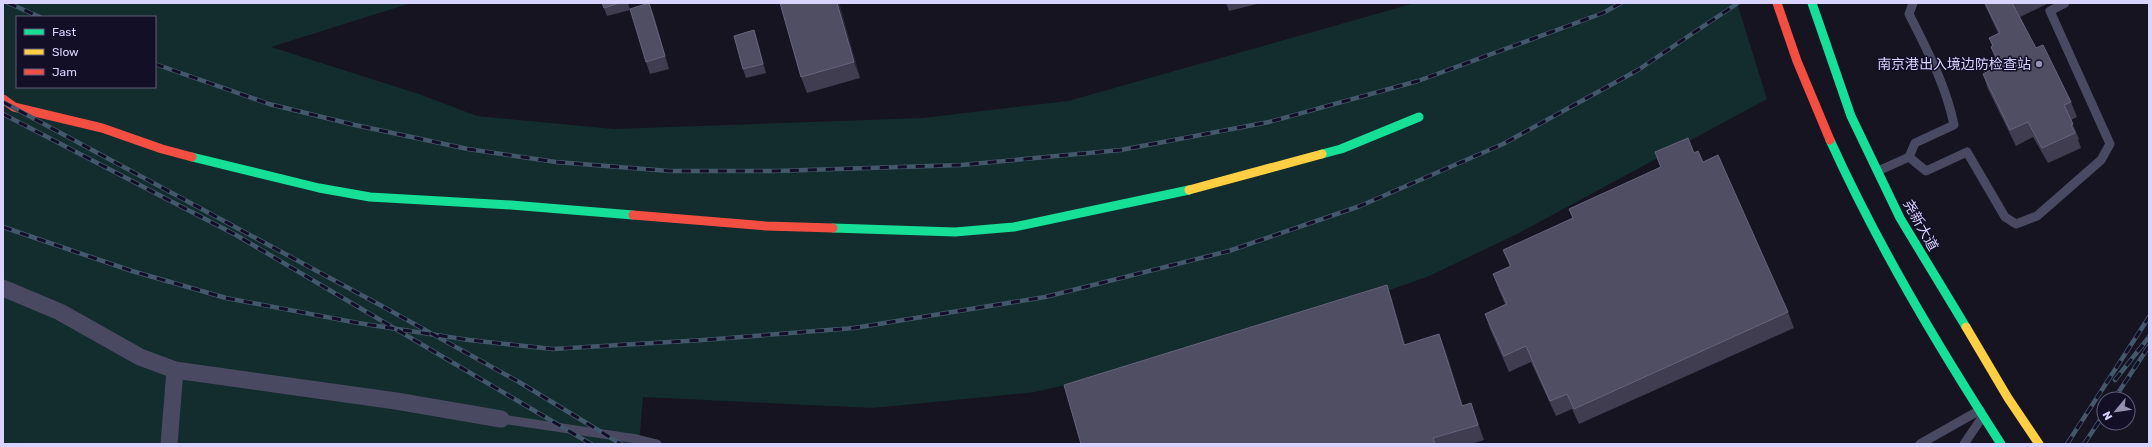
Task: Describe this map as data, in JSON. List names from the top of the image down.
{
  "streets": {
    "street": ["尧新大道"]
  },
  "places": ["南京港出入境边防检查站"],
  "legend": ["Fast", "Slow", "Jam"],
  "north": "bottom left"
}
